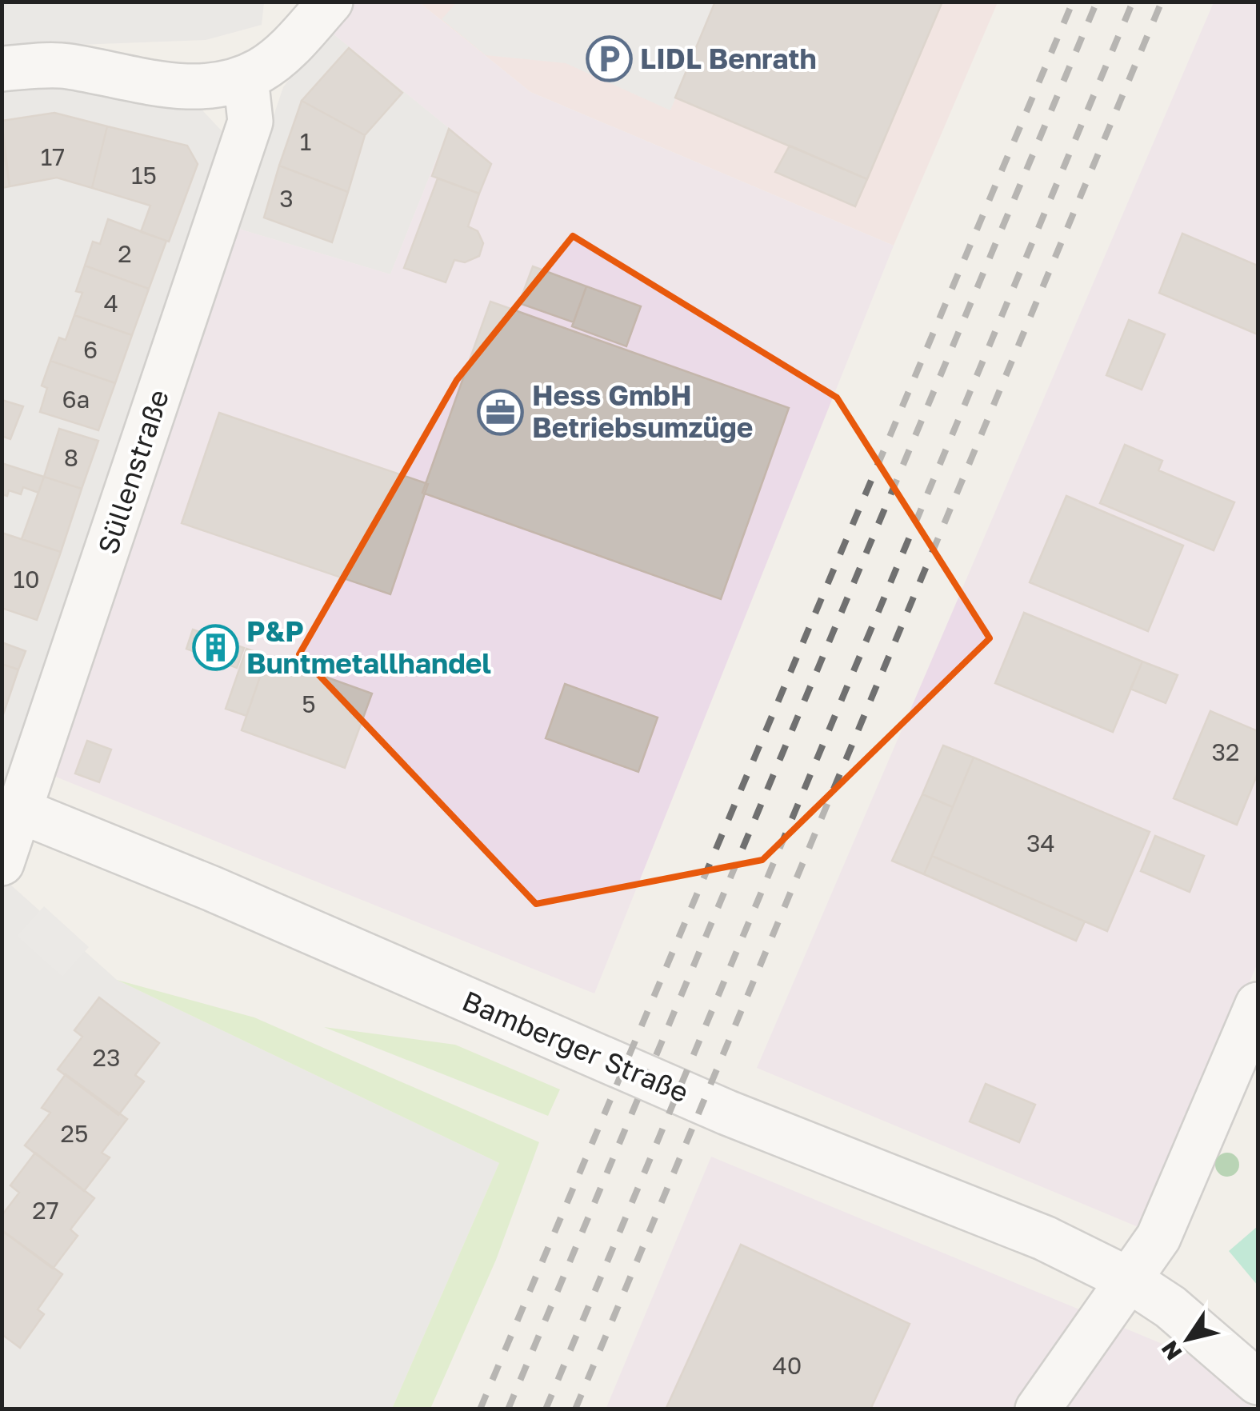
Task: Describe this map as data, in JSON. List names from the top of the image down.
{
  "streets": {
    "street": ["Süllenstraße", "Bamberger Straße"]
  },
  "crossings": [
    ["Süllenstraße", "Bamberger Straße"]
  ],
  "places": {
    "parking": ["LIDL Benrath"],
    "office": ["Hess GmbH Betriebsumzüge"],
    "building": ["P&P Buntmetallhandel"]
  },
  "house_numbers": [
    "1",
    "17",
    "15",
    "3",
    "2",
    "4",
    "6",
    "6a",
    "8",
    "10",
    "5",
    "32",
    "34",
    "23",
    "25",
    "27",
    "40"
  ],
  "north": "bottom left"
}
